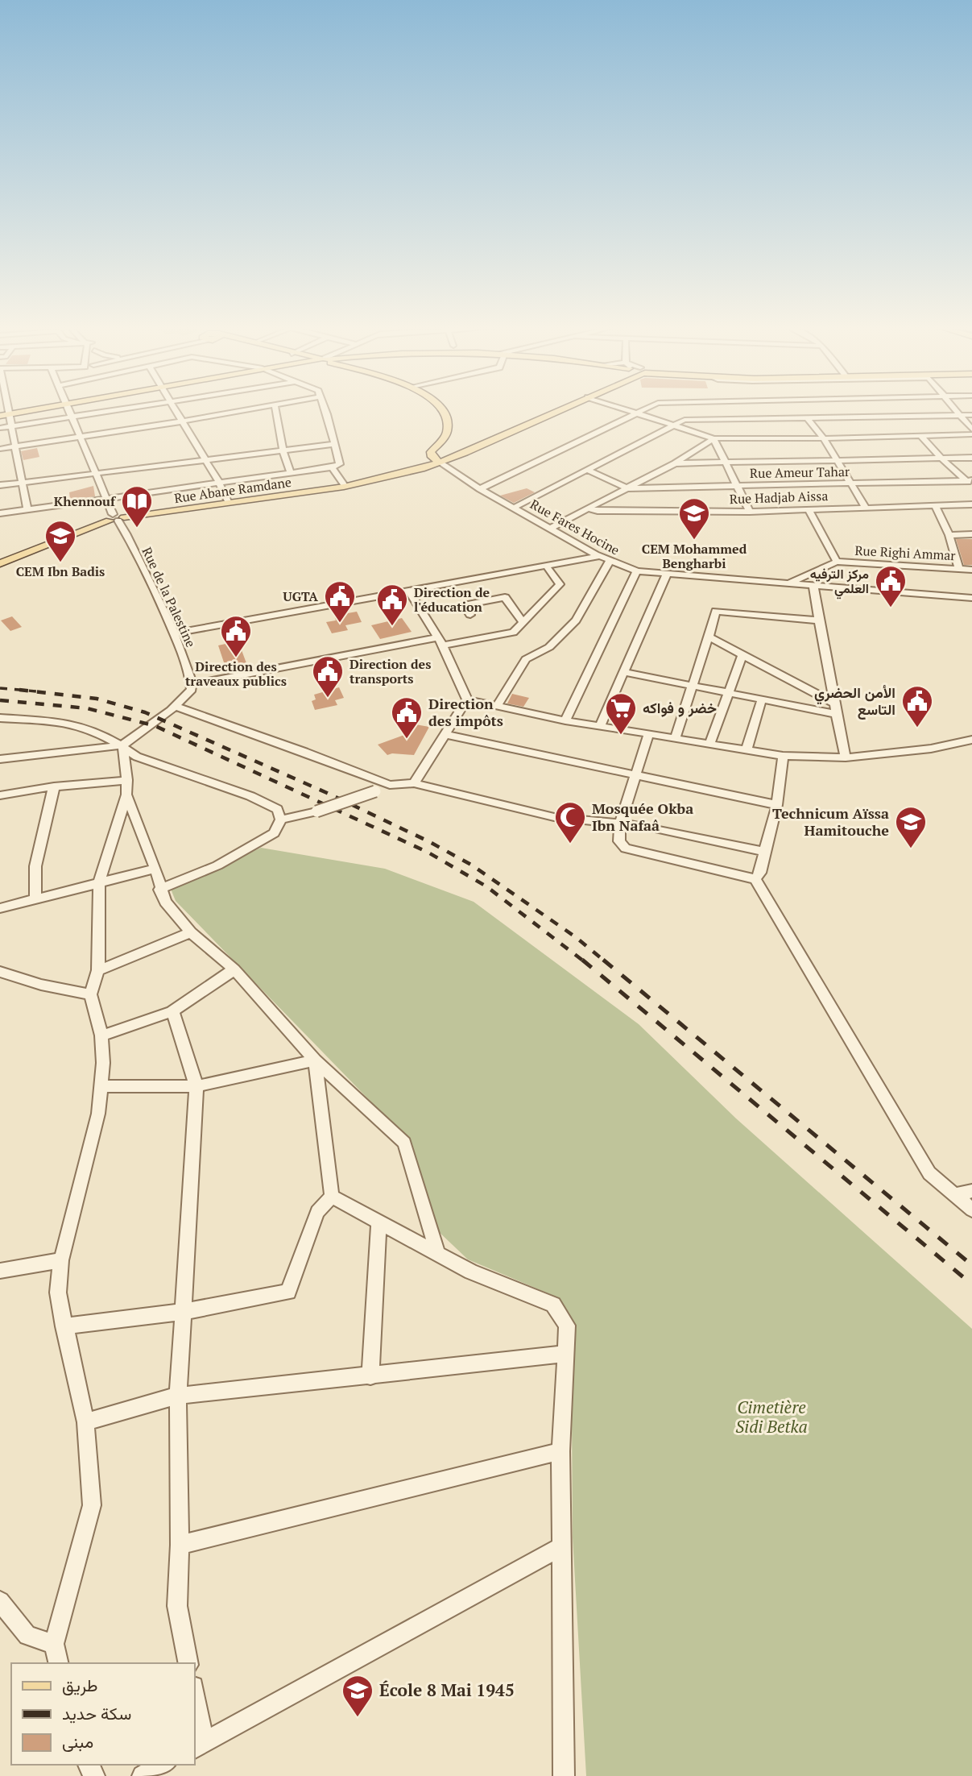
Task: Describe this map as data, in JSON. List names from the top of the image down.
{
  "streets": {
    "main road": ["Rue Abane Ramdane"],
    "street": [
      "Rue Ameur Tahar",
      "Rue Hadjab Aissa",
      "Rue Fares Hocine",
      "Rue Righi Ammar",
      "Rue de la Palestine"
    ]
  },
  "crossings": [
    ["Rue Abane Ramdane", "Rue Fares Hocine"],
    ["Rue Abane Ramdane", "Rue de la Palestine"]
  ],
  "parks": ["Cimetière Sidi Betka"],
  "places": {
    "library": ["Khennouf"],
    "school or university": [
      "CEM Mohammed Bengharbi",
      "CEM Ibn Badis",
      "Technicum Aïssa Hamitouche",
      "École 8 Mai 1945"
    ],
    "public building": [
      "مركز الترفيه العلمي",
      "UGTA",
      "Direction de l'éducation",
      "Direction des traveaux publics",
      "Direction des transports",
      "الأمن الحضري التاسع",
      "Direction des impôts"
    ],
    "supermarket": ["خضر و فواكه"],
    "mosque": ["Mosquée Okba Ibn Nafaâ"]
  },
  "legend": ["طريق", "سكة حديد", "مبنى"]
}
